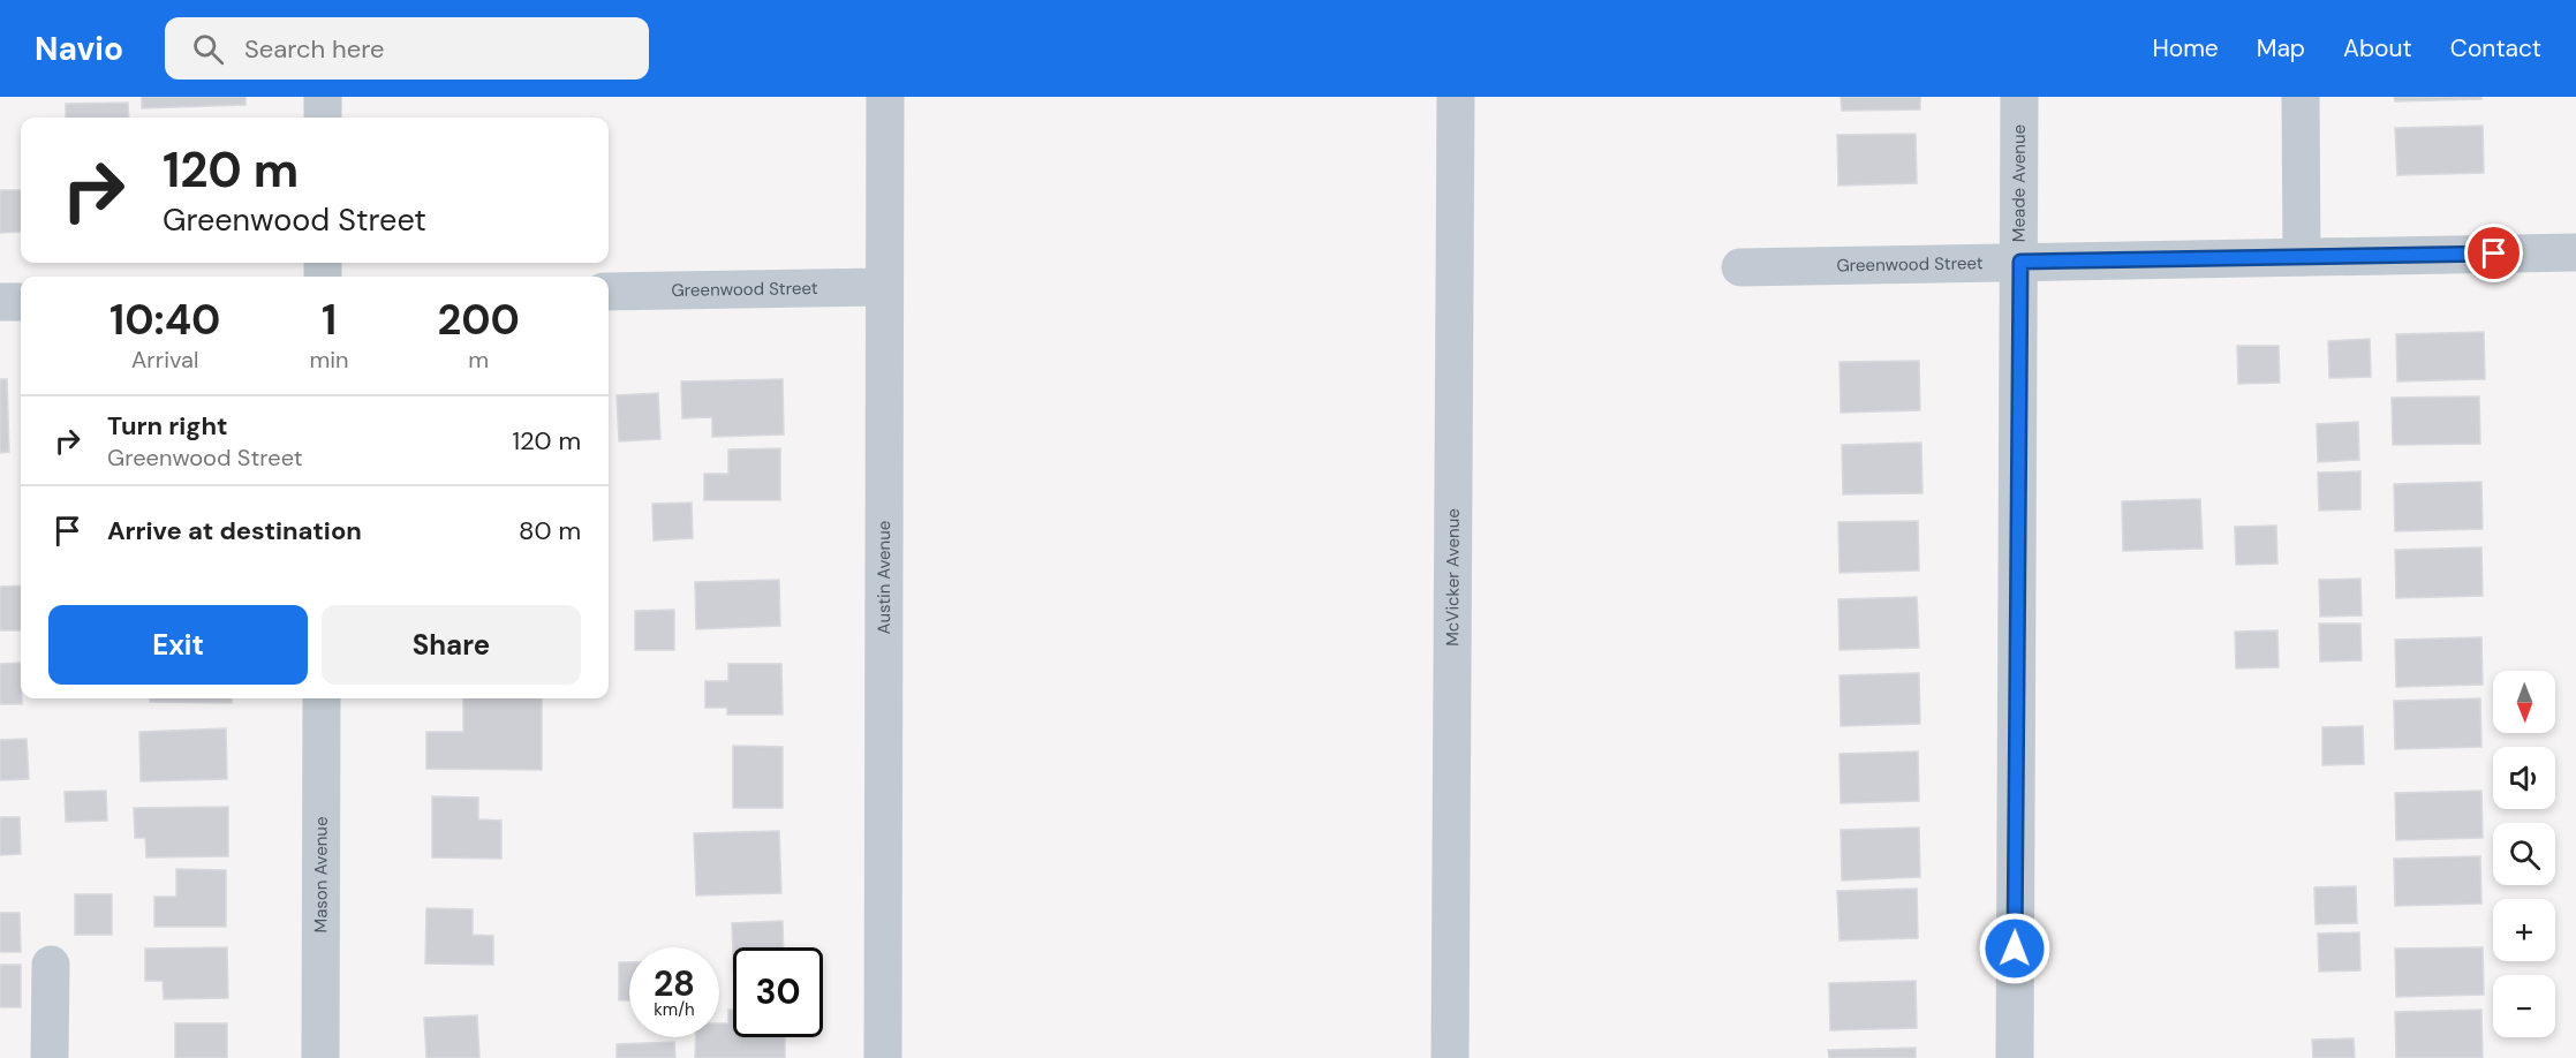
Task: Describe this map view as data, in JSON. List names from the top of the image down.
{
  "streets": {
    "street": [
      "Meade Avenue",
      "Greenwood Street",
      "Austin Avenue",
      "McVicker Avenue",
      "Mason Avenue"
    ]
  },
  "crossings": [
    ["Meade Avenue", "Greenwood Street"],
    ["Greenwood Street", "Austin Avenue"]
  ],
  "north": "bottom",
  "page": {
    "header": "Navio",
    "search": "Search here",
    "nav": [
      "Home",
      "Map",
      "About",
      "Contact"
    ],
    "turn": ["120 m", "Greenwood Street"],
    "eta": [
      "10:40",
      "Arrival",
      "1",
      "min",
      "200",
      "m"
    ],
    "list": [
      {
        "name": "Turn right",
        "note": "Greenwood Street",
        "value": "120 m"
      },
      {
        "name": "Arrive at destination",
        "value": "80 m"
      }
    ],
    "buttons": ["Exit", "Share"],
    "map_buttons": ["+", "−"],
    "speed": "28 km/h",
    "limit": "30"
  }
}
